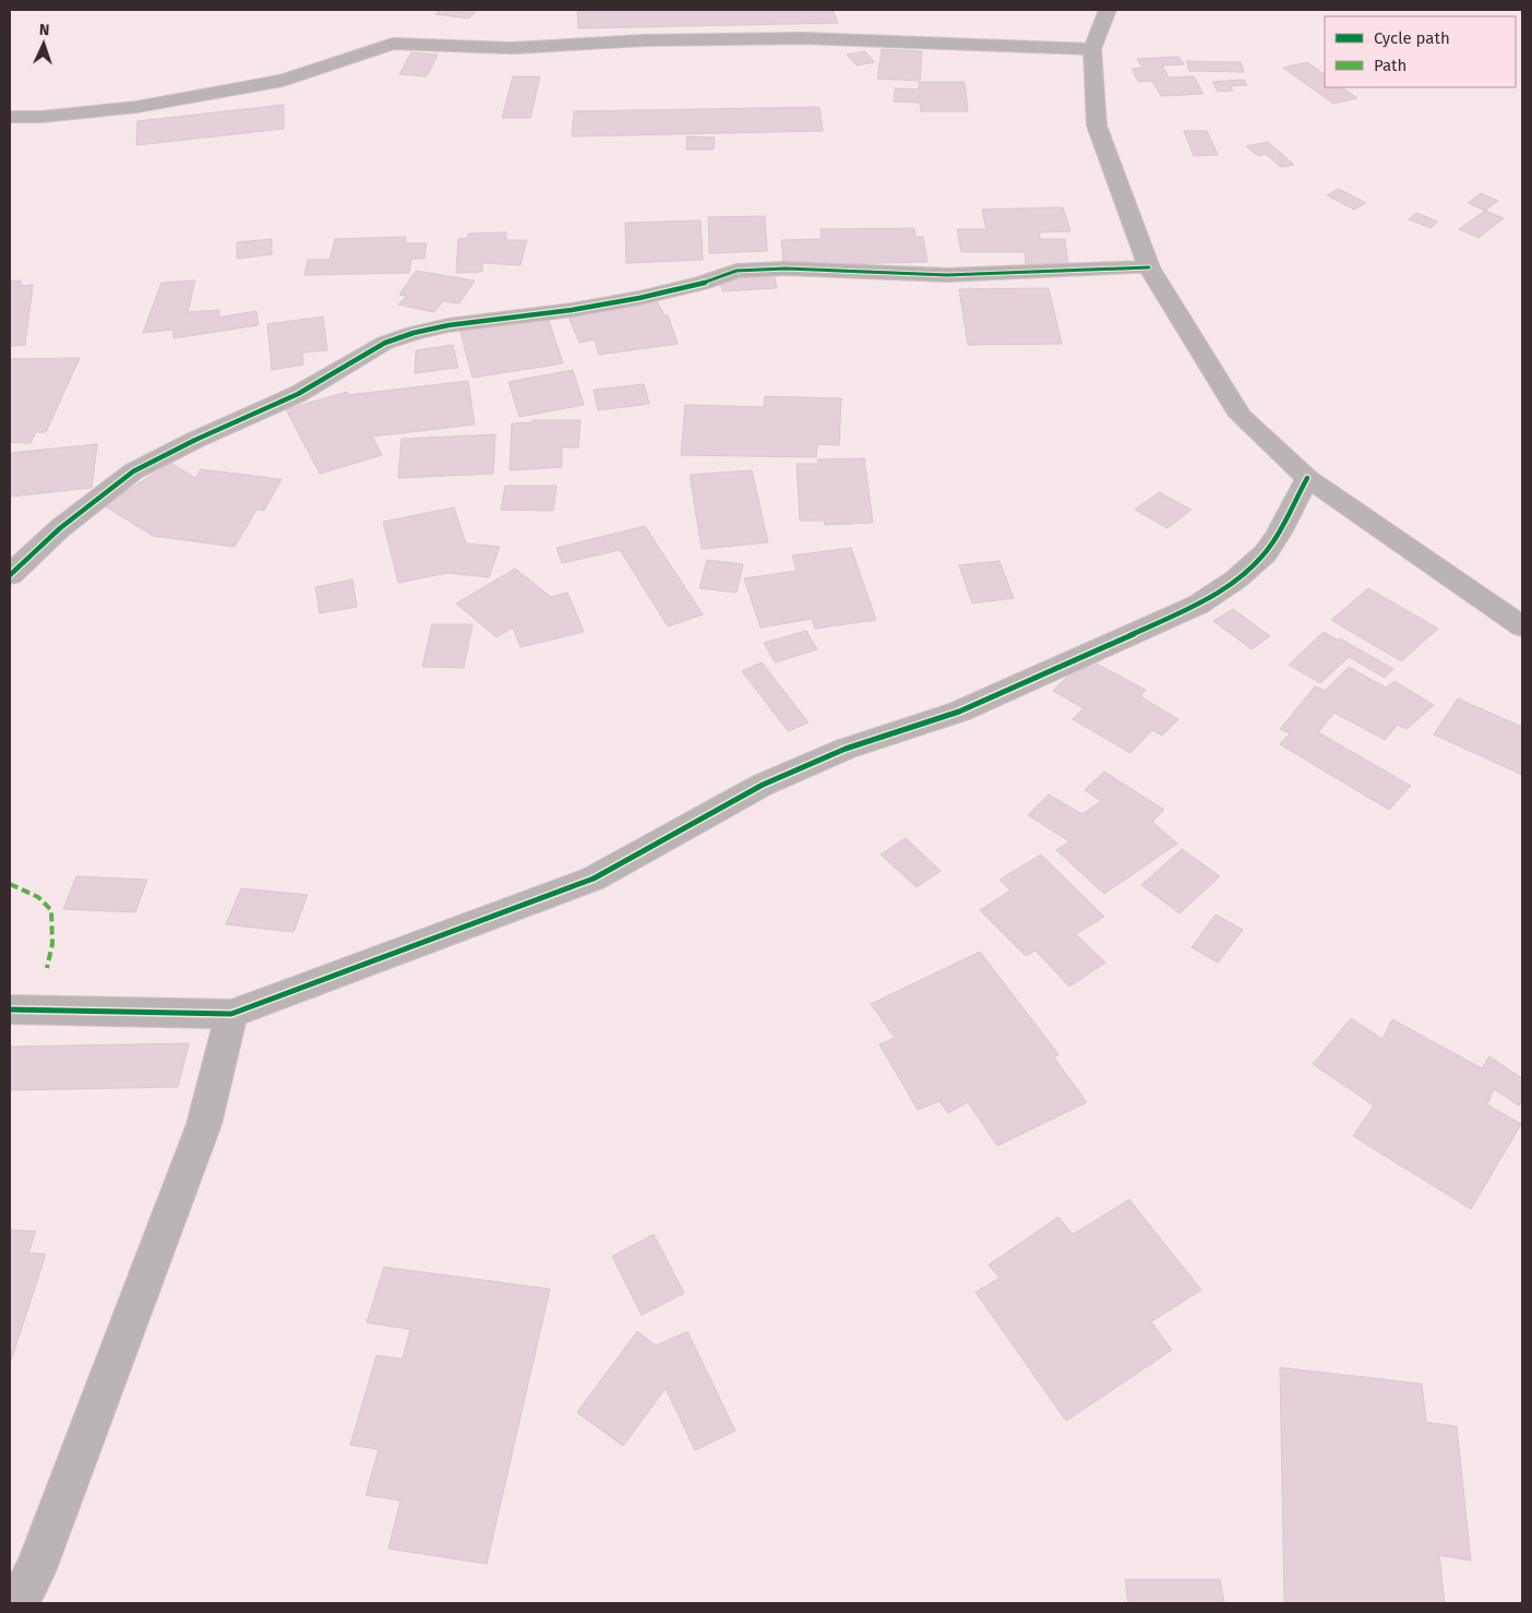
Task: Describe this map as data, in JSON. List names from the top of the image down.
{
  "legend": ["Cycle path", "Path"],
  "north": "top"
}
